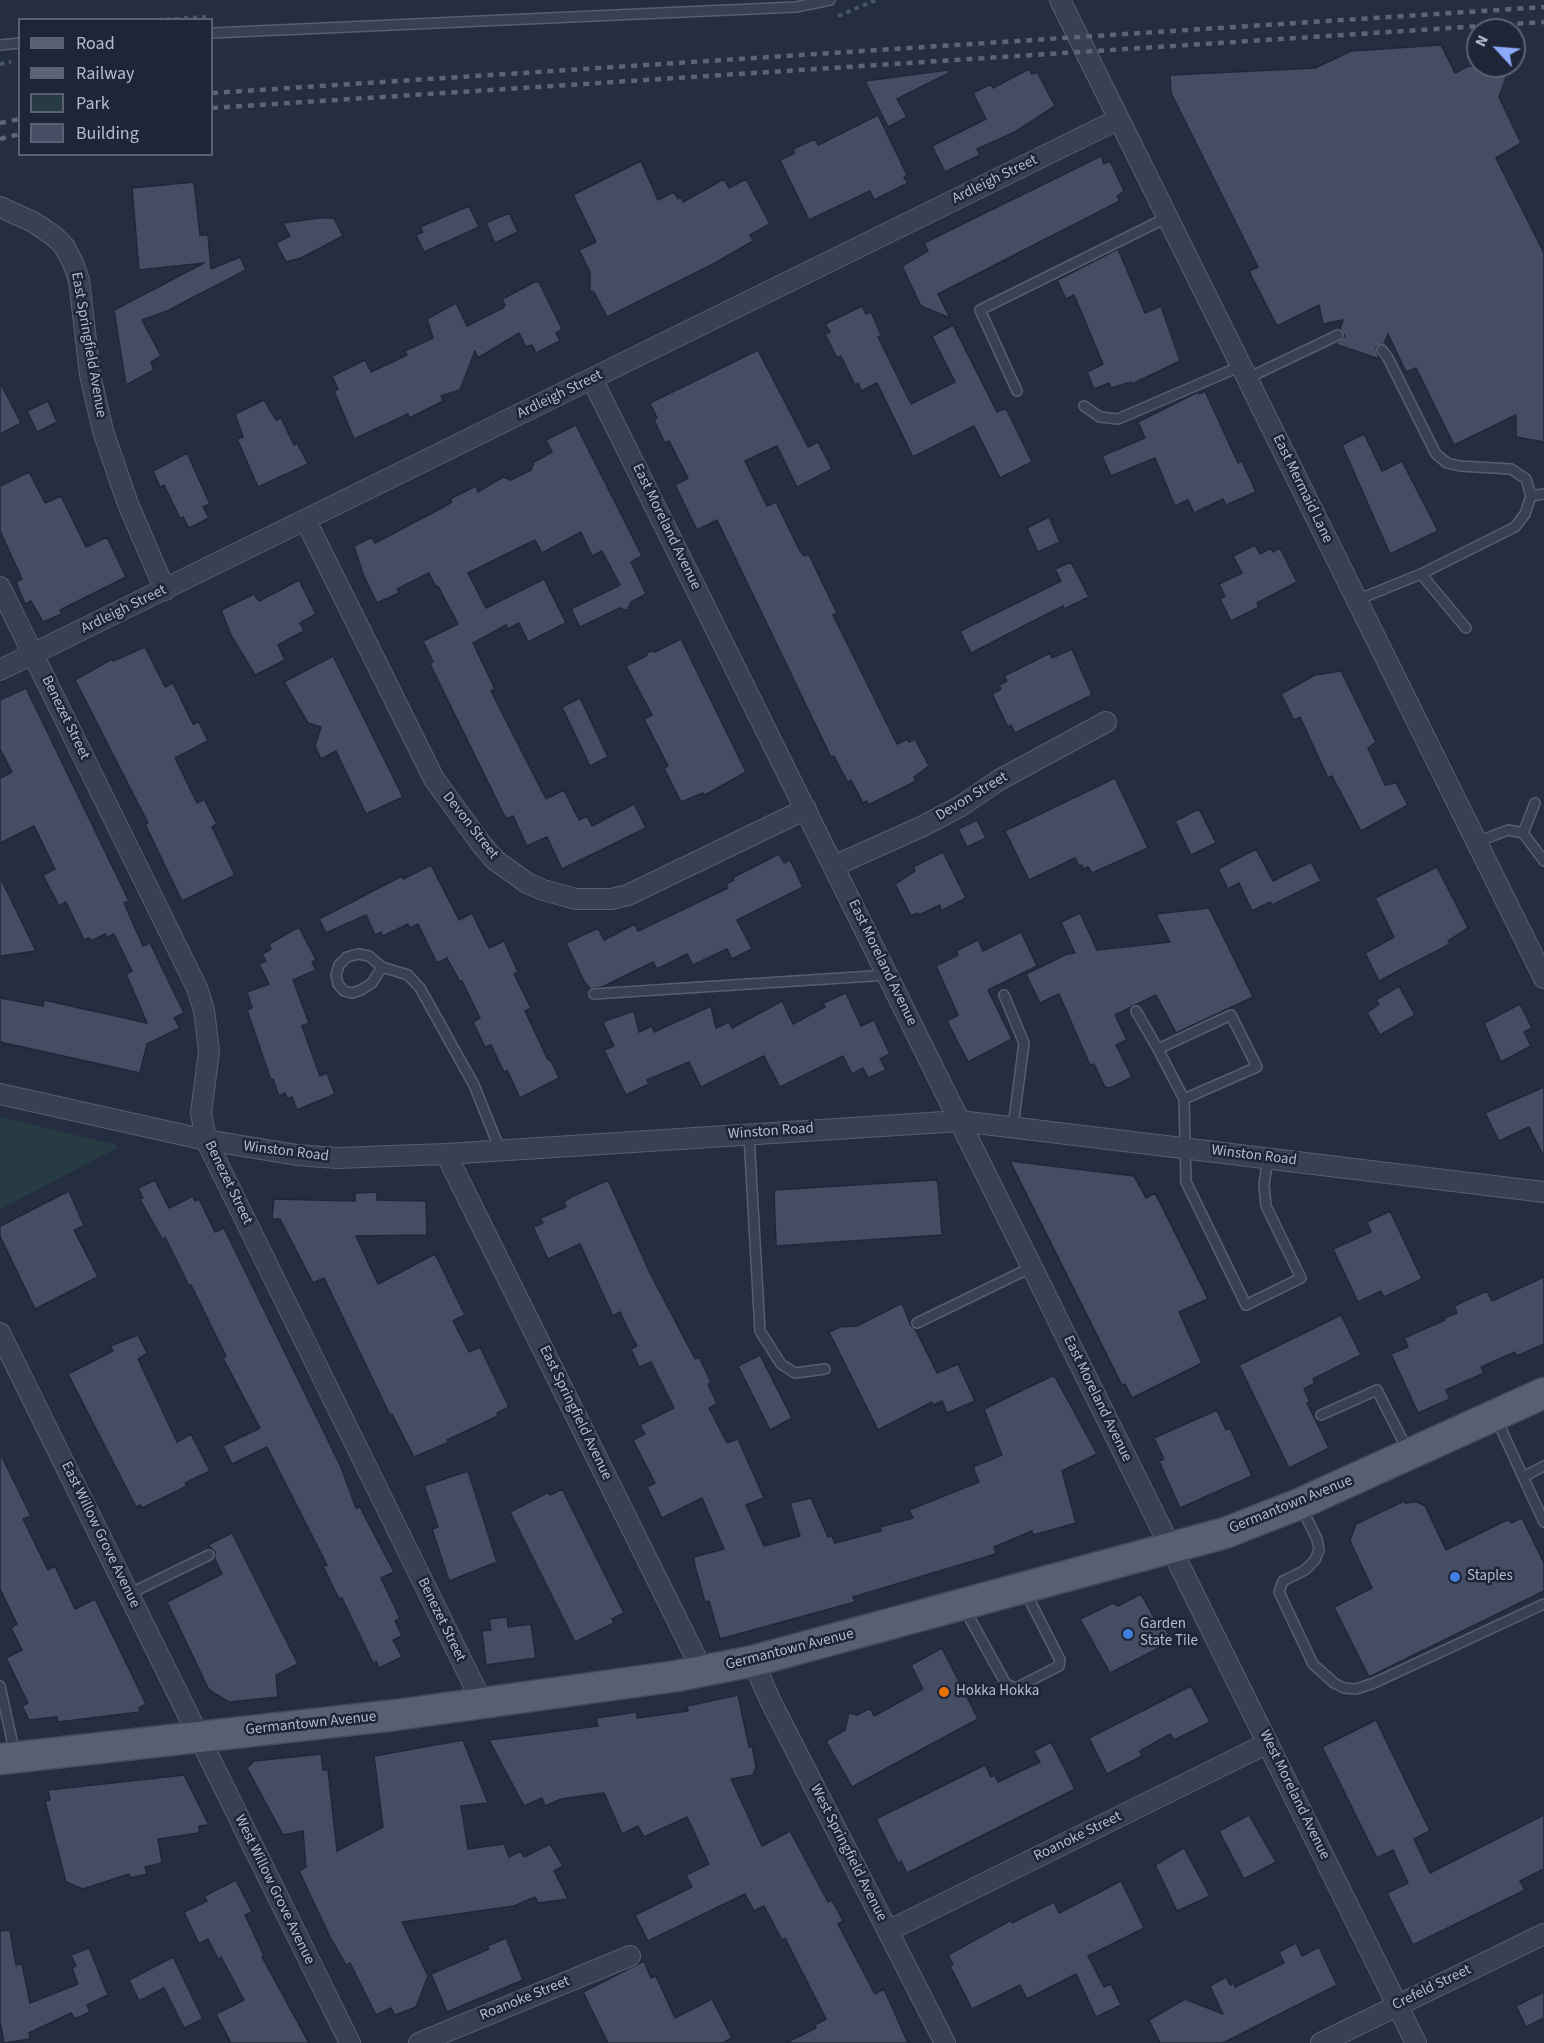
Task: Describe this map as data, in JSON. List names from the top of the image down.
{
  "streets": {
    "main road": ["Germantown Avenue"],
    "street": [
      "Ardleigh Street",
      "East Springfield Avenue",
      "East Mermaid Lane",
      "East Moreland Avenue",
      "Benezet Street",
      "Devon Street",
      "Winston Road",
      "East Willow Grove Avenue",
      "West Moreland Avenue",
      "Roanoke Street",
      "West Springfield Avenue",
      "West Willow Grove Avenue",
      "Crefeld Street"
    ]
  },
  "crossings": [
    ["Ardleigh Street", "East Springfield Avenue"],
    ["Ardleigh Street", "East Mermaid Lane"],
    ["Ardleigh Street", "East Moreland Avenue"],
    ["Ardleigh Street", "Benezet Street"],
    ["Ardleigh Street", "Devon Street"],
    ["East Springfield Avenue", "Winston Road"],
    ["East Springfield Avenue", "Germantown Avenue"],
    ["East Moreland Avenue", "Devon Street"],
    ["East Moreland Avenue", "Winston Road"],
    ["East Moreland Avenue", "Germantown Avenue"],
    ["East Moreland Avenue", "West Moreland Avenue"],
    ["Benezet Street", "Winston Road"],
    ["Benezet Street", "Germantown Avenue"],
    ["Germantown Avenue", "East Willow Grove Avenue"],
    ["Germantown Avenue", "West Moreland Avenue"],
    ["Germantown Avenue", "West Springfield Avenue"],
    ["Germantown Avenue", "West Willow Grove Avenue"],
    ["East Willow Grove Avenue", "West Willow Grove Avenue"],
    ["West Moreland Avenue", "Roanoke Street"],
    ["West Moreland Avenue", "Crefeld Street"],
    ["Roanoke Street", "West Springfield Avenue"]
  ],
  "places": ["Staples", "Garden State Tile", "Hokka Hokka"],
  "legend": [
    "Road",
    "Railway",
    "Park",
    "Building"
  ],
  "north": "top left"
}
